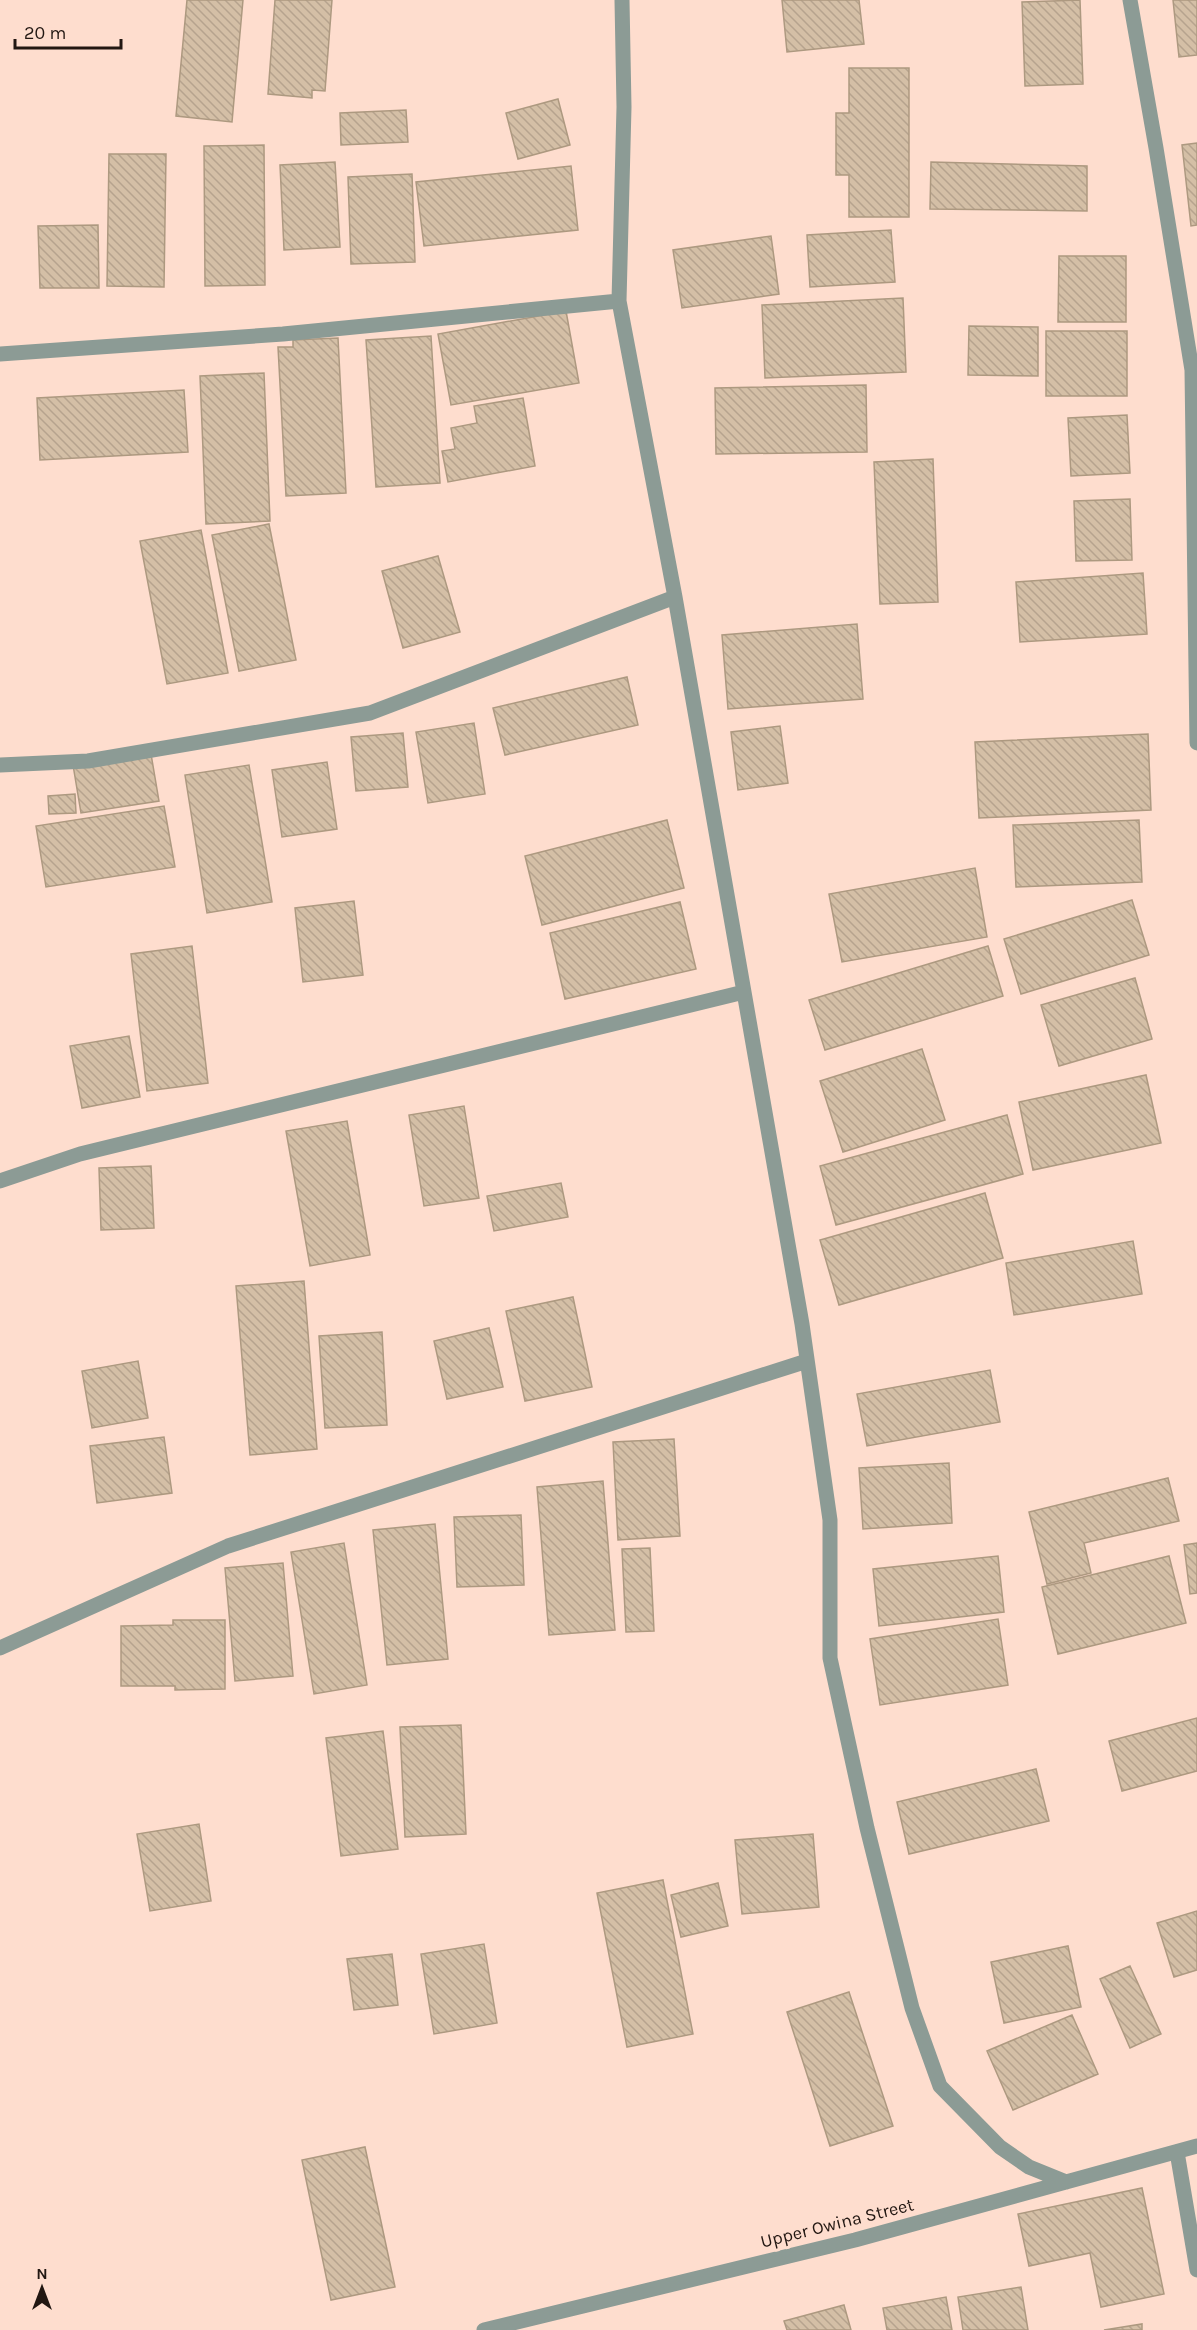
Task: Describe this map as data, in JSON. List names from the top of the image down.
{
  "streets": {
    "street": ["Upper Owina Street"]
  },
  "scale_bar": "20 m",
  "north": "top"
}
